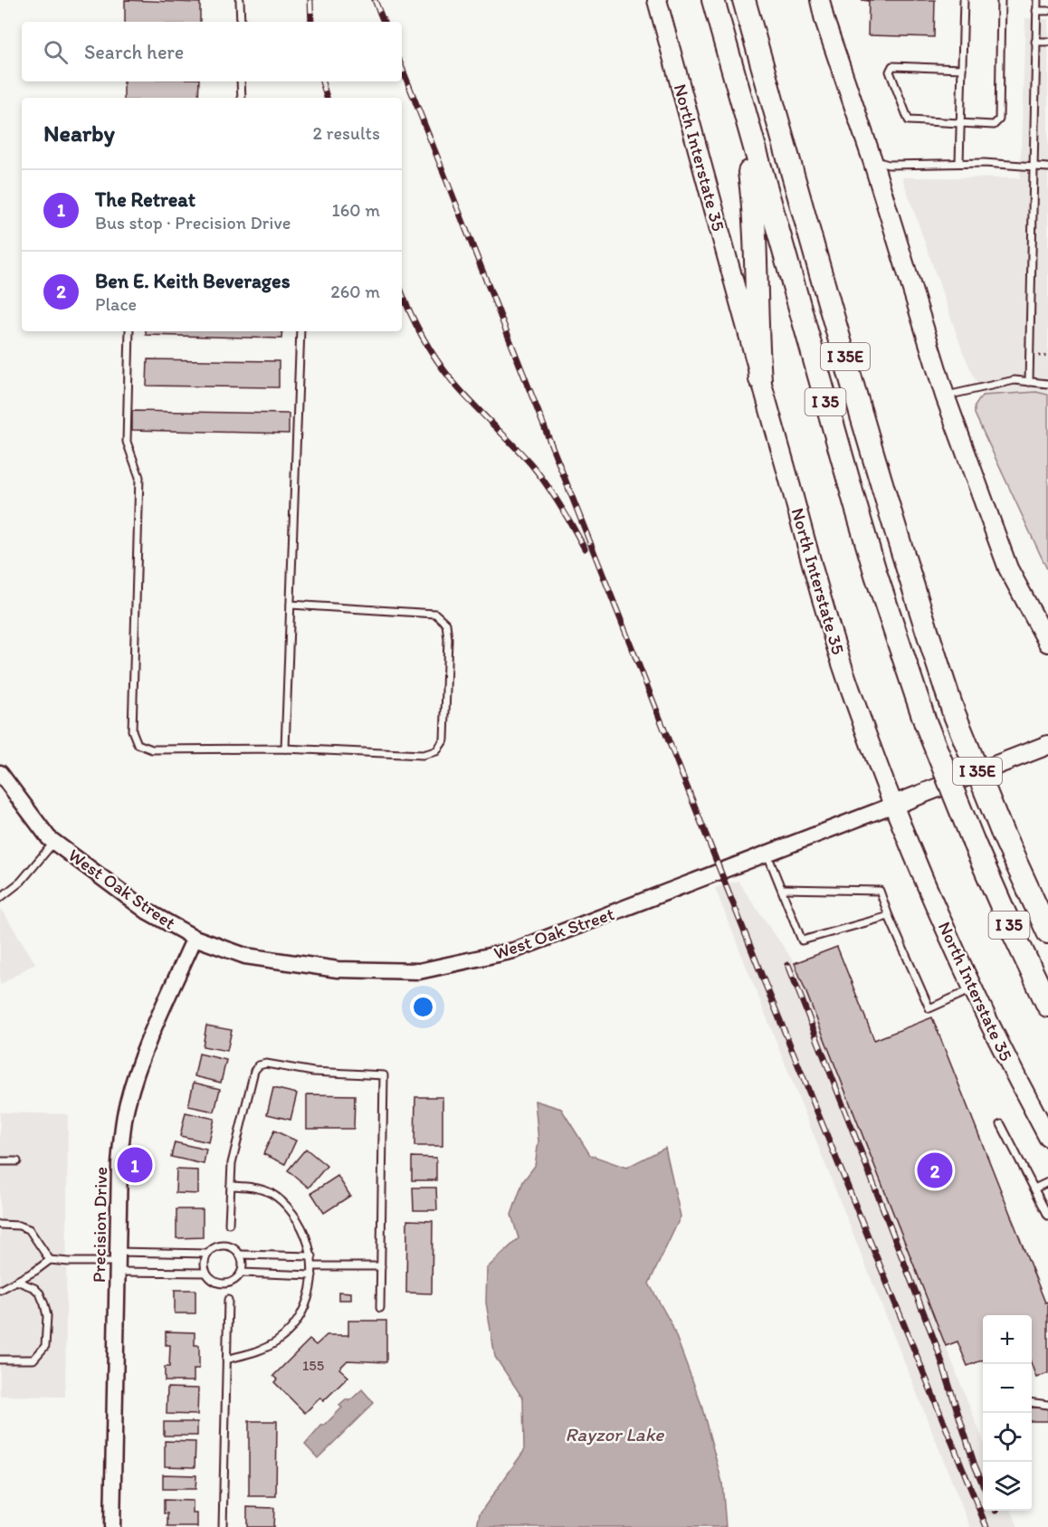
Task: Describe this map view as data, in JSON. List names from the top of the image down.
{
  "streets": {
    "highway": ["I 35E", "I 35"],
    "main road": ["North Interstate 35", "West Oak Street"],
    "street": ["Precision Drive"]
  },
  "crossings": [
    ["North Interstate 35", "West Oak Street"],
    ["West Oak Street", "Precision Drive"]
  ],
  "water": ["Rayzor Lake"],
  "house_numbers": ["155"],
  "page": {
    "search": "Search here",
    "heading": ["Nearby", "2 results"],
    "list": [
      {
        "mark": "1",
        "name": "The Retreat",
        "note": "Bus stop · Precision Drive",
        "value": "160 m"
      },
      {
        "mark": "2",
        "name": "Ben E. Keith Beverages",
        "note": "Place",
        "value": "260 m"
      }
    ],
    "pins": ["1", "2"],
    "map_buttons": ["+", "−"]
  }
}
